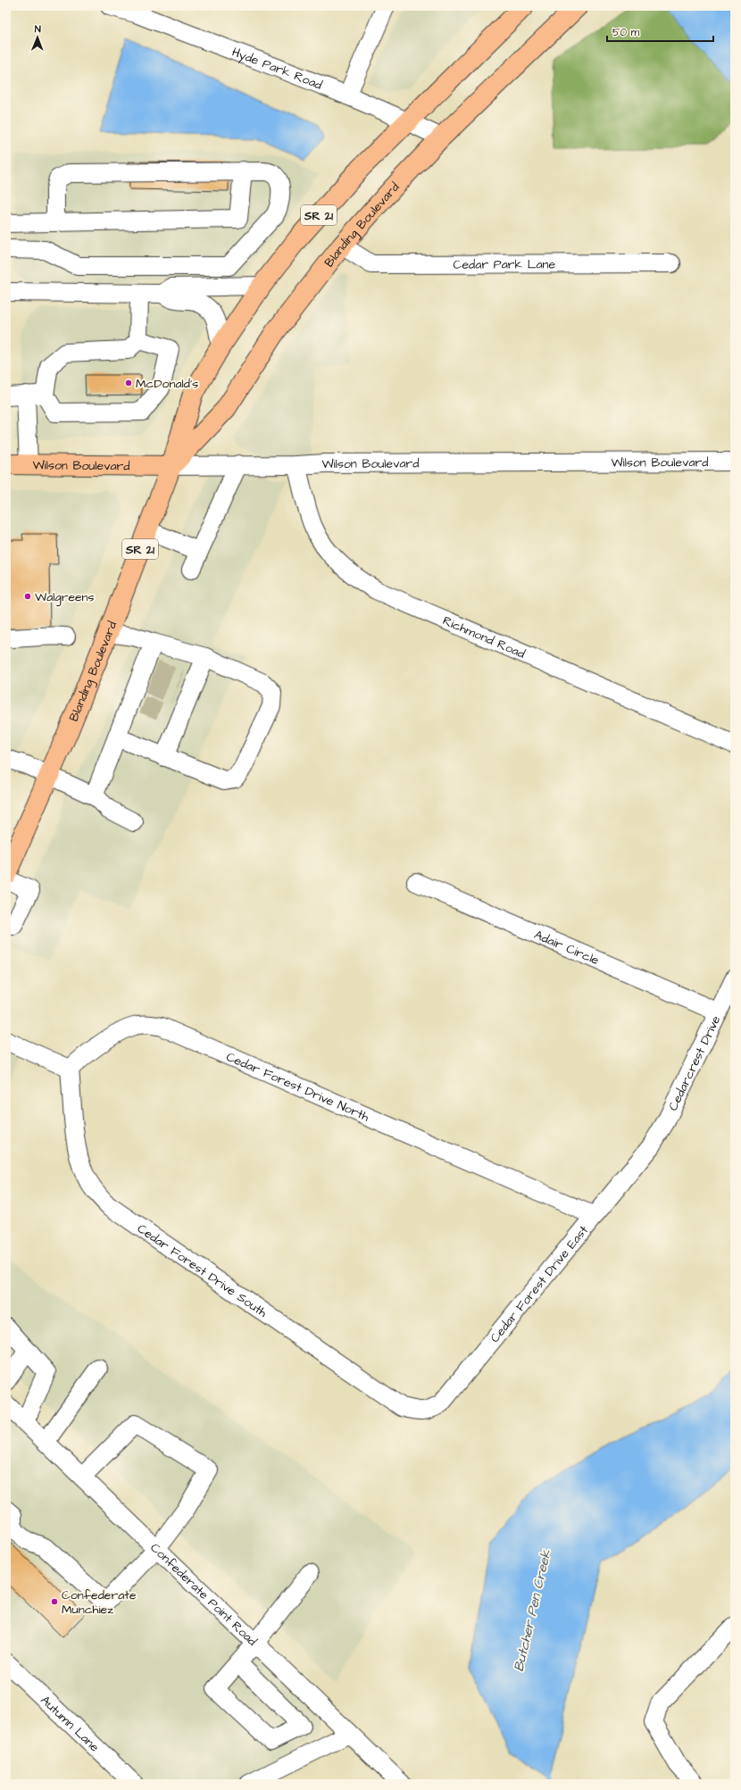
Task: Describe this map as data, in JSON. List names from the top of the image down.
{
  "streets": {
    "main road": ["SR 21", "Blanding Boulevard", "Wilson Boulevard"],
    "street": [
      "Hyde Park Road",
      "Cedar Park Lane",
      "Richmond Road",
      "Adair Circle",
      "Cedarcrest Drive",
      "Cedar Forest Drive North",
      "Cedar Forest Drive South",
      "Cedar Forest Drive East",
      "Confederate Point Road",
      "Autumn Lane"
    ]
  },
  "crossings": [
    ["Hyde Park Road", "Blanding Boulevard"],
    ["Blanding Boulevard", "Cedar Park Lane"],
    ["Blanding Boulevard", "Wilson Boulevard"],
    ["Wilson Boulevard", "Richmond Road"],
    ["Adair Circle", "Cedarcrest Drive"],
    ["Cedarcrest Drive", "Cedar Forest Drive East"],
    ["Cedar Forest Drive North", "Cedar Forest Drive South"],
    ["Cedar Forest Drive North", "Cedar Forest Drive East"],
    ["Cedar Forest Drive South", "Cedar Forest Drive East"]
  ],
  "water": ["Butcher Pen Creek"],
  "places": ["McDonald's", "Walgreens", "Confederate Munchiez"],
  "scale_bar": "50 m",
  "north": "top"
}
